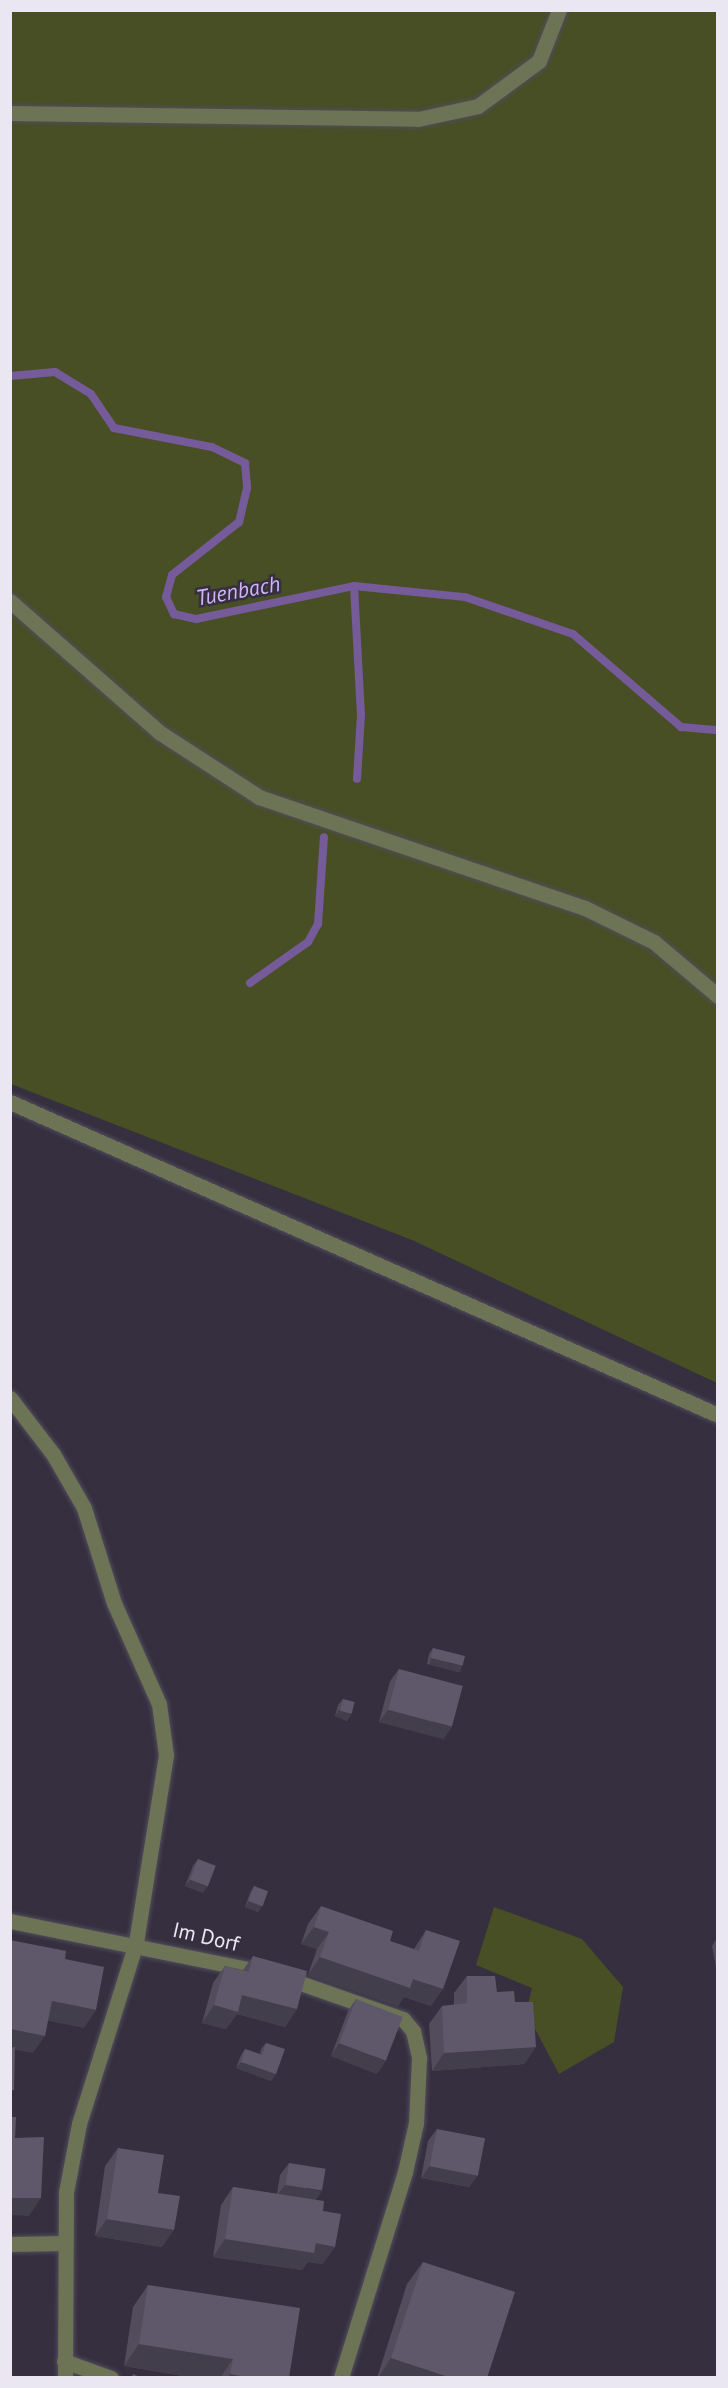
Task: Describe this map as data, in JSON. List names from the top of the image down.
{
  "streets": {
    "street": ["Im Dorf"]
  },
  "water": ["Tuenbach"]
}
